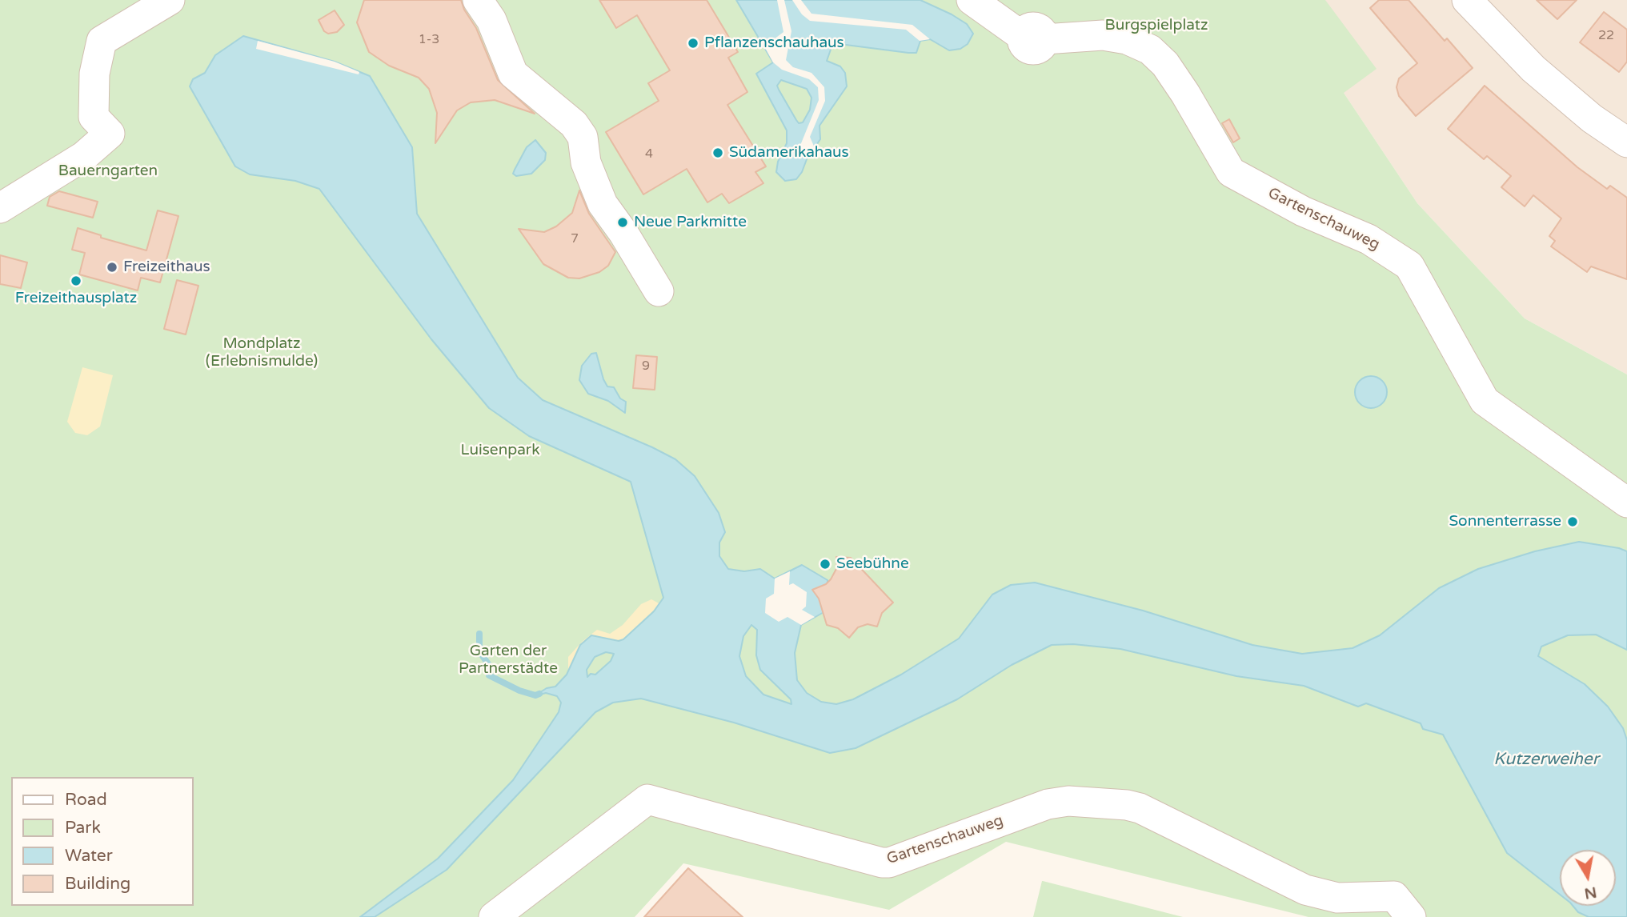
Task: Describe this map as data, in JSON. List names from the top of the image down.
{
  "streets": {
    "street": ["Gartenschauweg"]
  },
  "water": ["Kutzerweiher"],
  "parks": [
    "Burgspielplatz",
    "Bauerngarten",
    "Mondplatz (Erlebnismulde)",
    "Luisenpark",
    "Garten der Partnerstädte"
  ],
  "places": [
    "Pflanzenschauhaus",
    "Südamerikahaus",
    "Neue Parkmitte",
    "Freizeithaus",
    "Freizeithausplatz",
    "Sonnenterrasse",
    "Seebühne"
  ],
  "house_numbers": [
    "22",
    "1-3",
    "4",
    "7",
    "9"
  ],
  "legend": [
    "Road",
    "Park",
    "Water",
    "Building"
  ],
  "north": "bottom"
}
